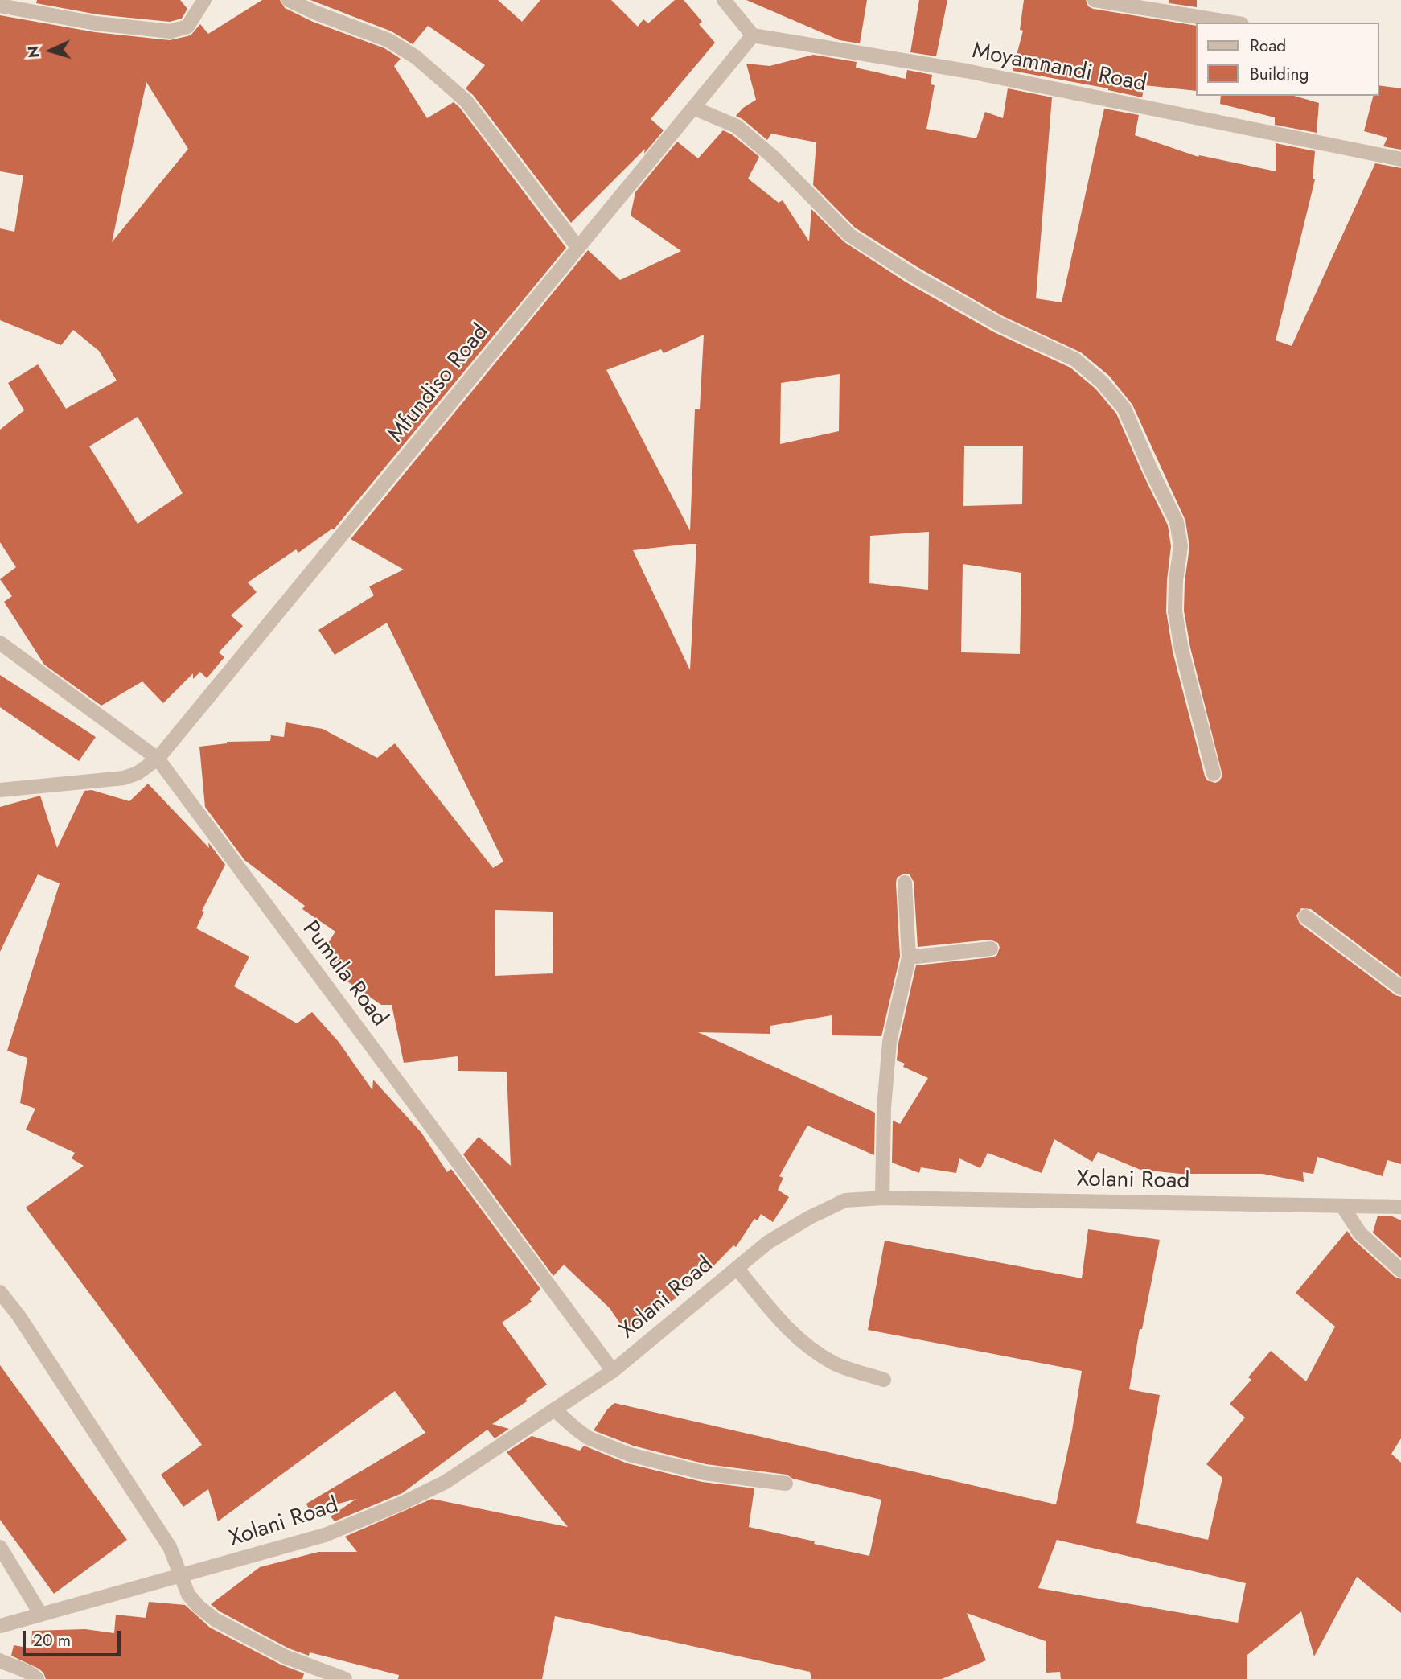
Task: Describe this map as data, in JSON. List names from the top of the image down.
{
  "streets": {
    "street": [
      "Moyamnandi Road",
      "Mfundiso Road",
      "Pumula Road",
      "Xolani Road"
    ]
  },
  "crossings": [
    ["Moyamnandi Road", "Mfundiso Road"],
    ["Mfundiso Road", "Pumula Road"],
    ["Pumula Road", "Xolani Road"]
  ],
  "legend": ["Road", "Building"],
  "scale_bar": "20 m",
  "north": "left"
}
